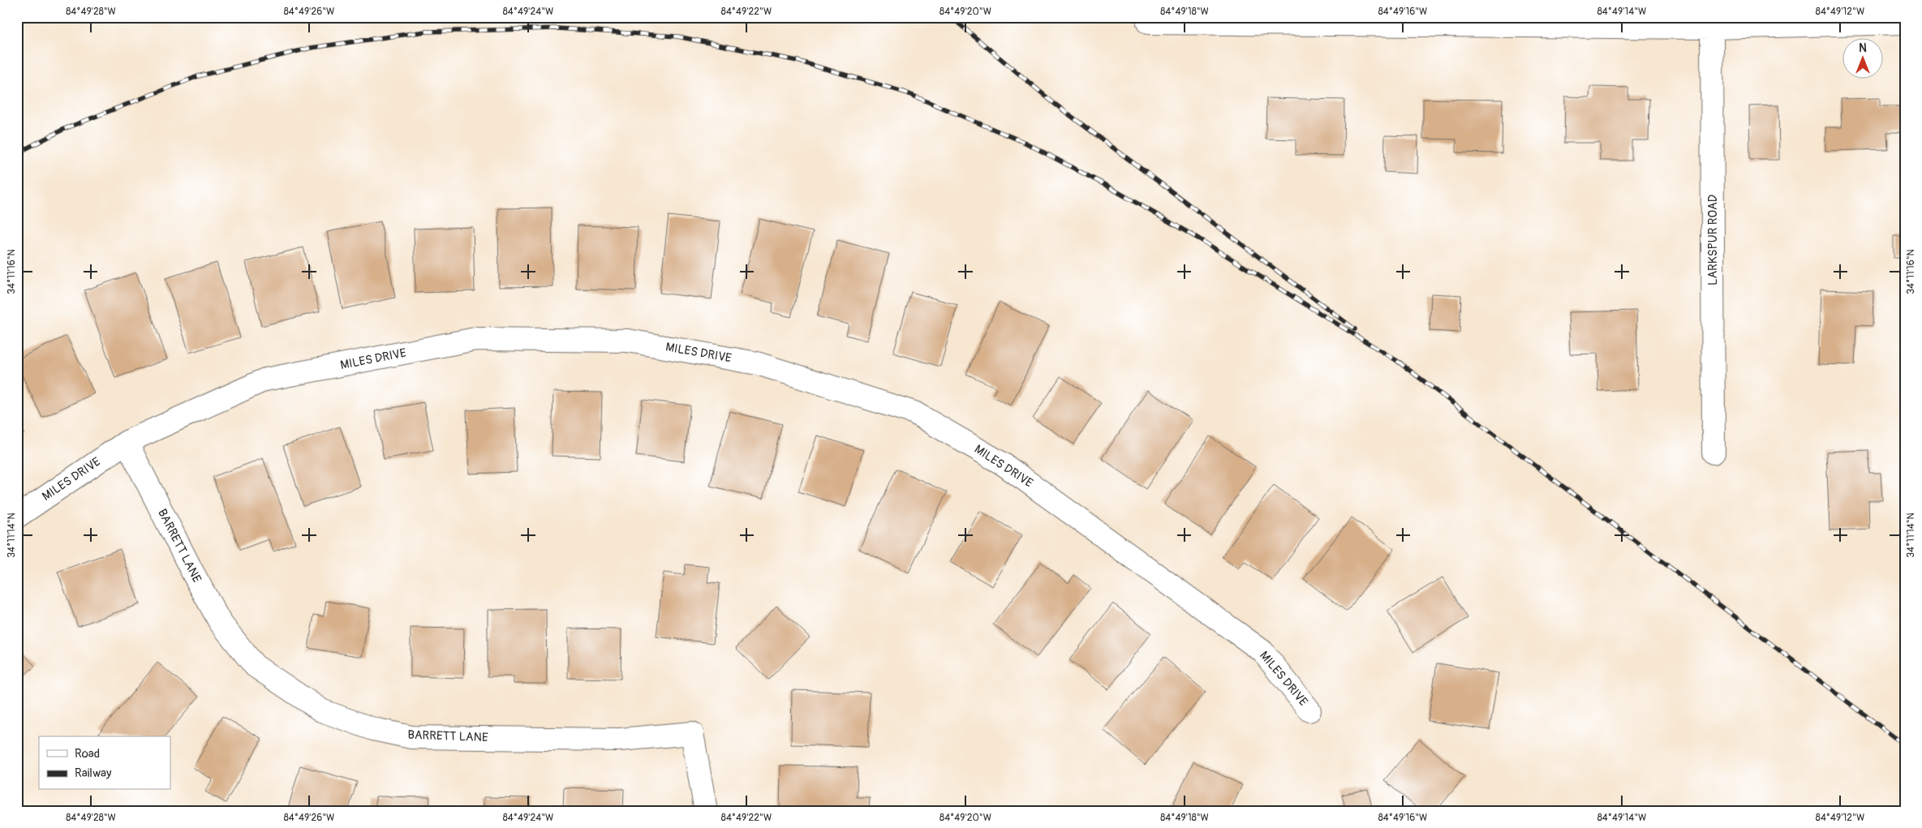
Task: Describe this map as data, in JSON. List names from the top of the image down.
{
  "streets": {
    "street": ["LARKSPUR ROAD", "MILES DRIVE", "BARRETT LANE"]
  },
  "crossings": [
    ["MILES DRIVE", "BARRETT LANE"]
  ],
  "legend": ["Road", "Railway"],
  "north": "top",
  "coordinates": [
    "84°49'28\"W",
    "84°49'26\"W",
    "84°49'24\"W",
    "84°49'22\"W",
    "84°49'20\"W",
    "84°49'18\"W",
    "84°49'16\"W",
    "84°49'14\"W",
    "84°49'12\"W",
    "34°11'16\"N",
    "34°11'14\"N"
  ]
}
